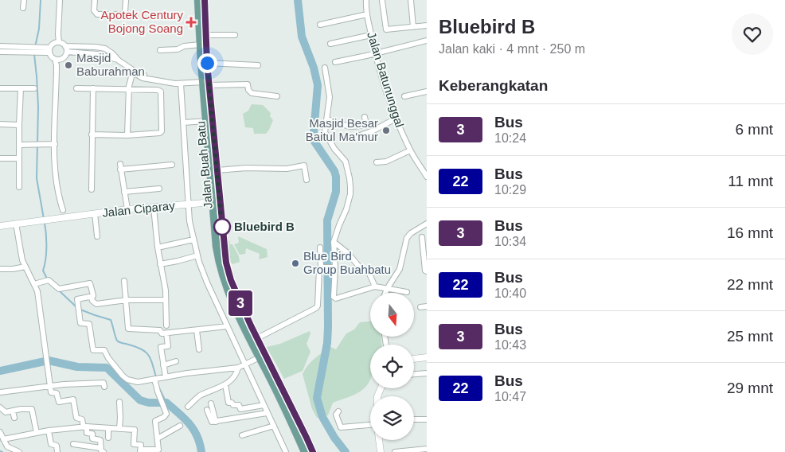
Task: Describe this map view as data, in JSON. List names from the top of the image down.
{
  "streets": {
    "main road": ["Jalan Buah Batu"],
    "street": ["Jalan Batununggal", "Jalan Ciparay"]
  },
  "crossings": [
    ["Jalan Buah Batu", "Jalan Ciparay"]
  ],
  "places": {
    "health": ["Apotek Century Bojong Soang"],
    "other": [
      "Masjid Baburahman",
      "Masjid Besar Baitul Ma'mur",
      "Bluebird B",
      "Blue Bird Group Buahbatu"
    ]
  },
  "lines": ["bus line 3"],
  "north": "bottom",
  "page": {
    "on_map": "3",
    "heading": [
      ["Bluebird B", "Jalan kaki · 4 mnt · 250 m"],
      "Keberangkatan"
    ],
    "list": [
      {
        "mark": "3",
        "name": "Bus",
        "note": "10:24",
        "value": "6 mnt"
      },
      {
        "mark": "22",
        "name": "Bus",
        "note": "10:29",
        "value": "11 mnt"
      },
      {
        "mark": "3",
        "name": "Bus",
        "note": "10:34",
        "value": "16 mnt"
      },
      {
        "mark": "22",
        "name": "Bus",
        "note": "10:40",
        "value": "22 mnt"
      },
      {
        "mark": "3",
        "name": "Bus",
        "note": "10:43",
        "value": "25 mnt"
      },
      {
        "mark": "22",
        "name": "Bus",
        "note": "10:47",
        "value": "29 mnt"
      }
    ]
  }
}
